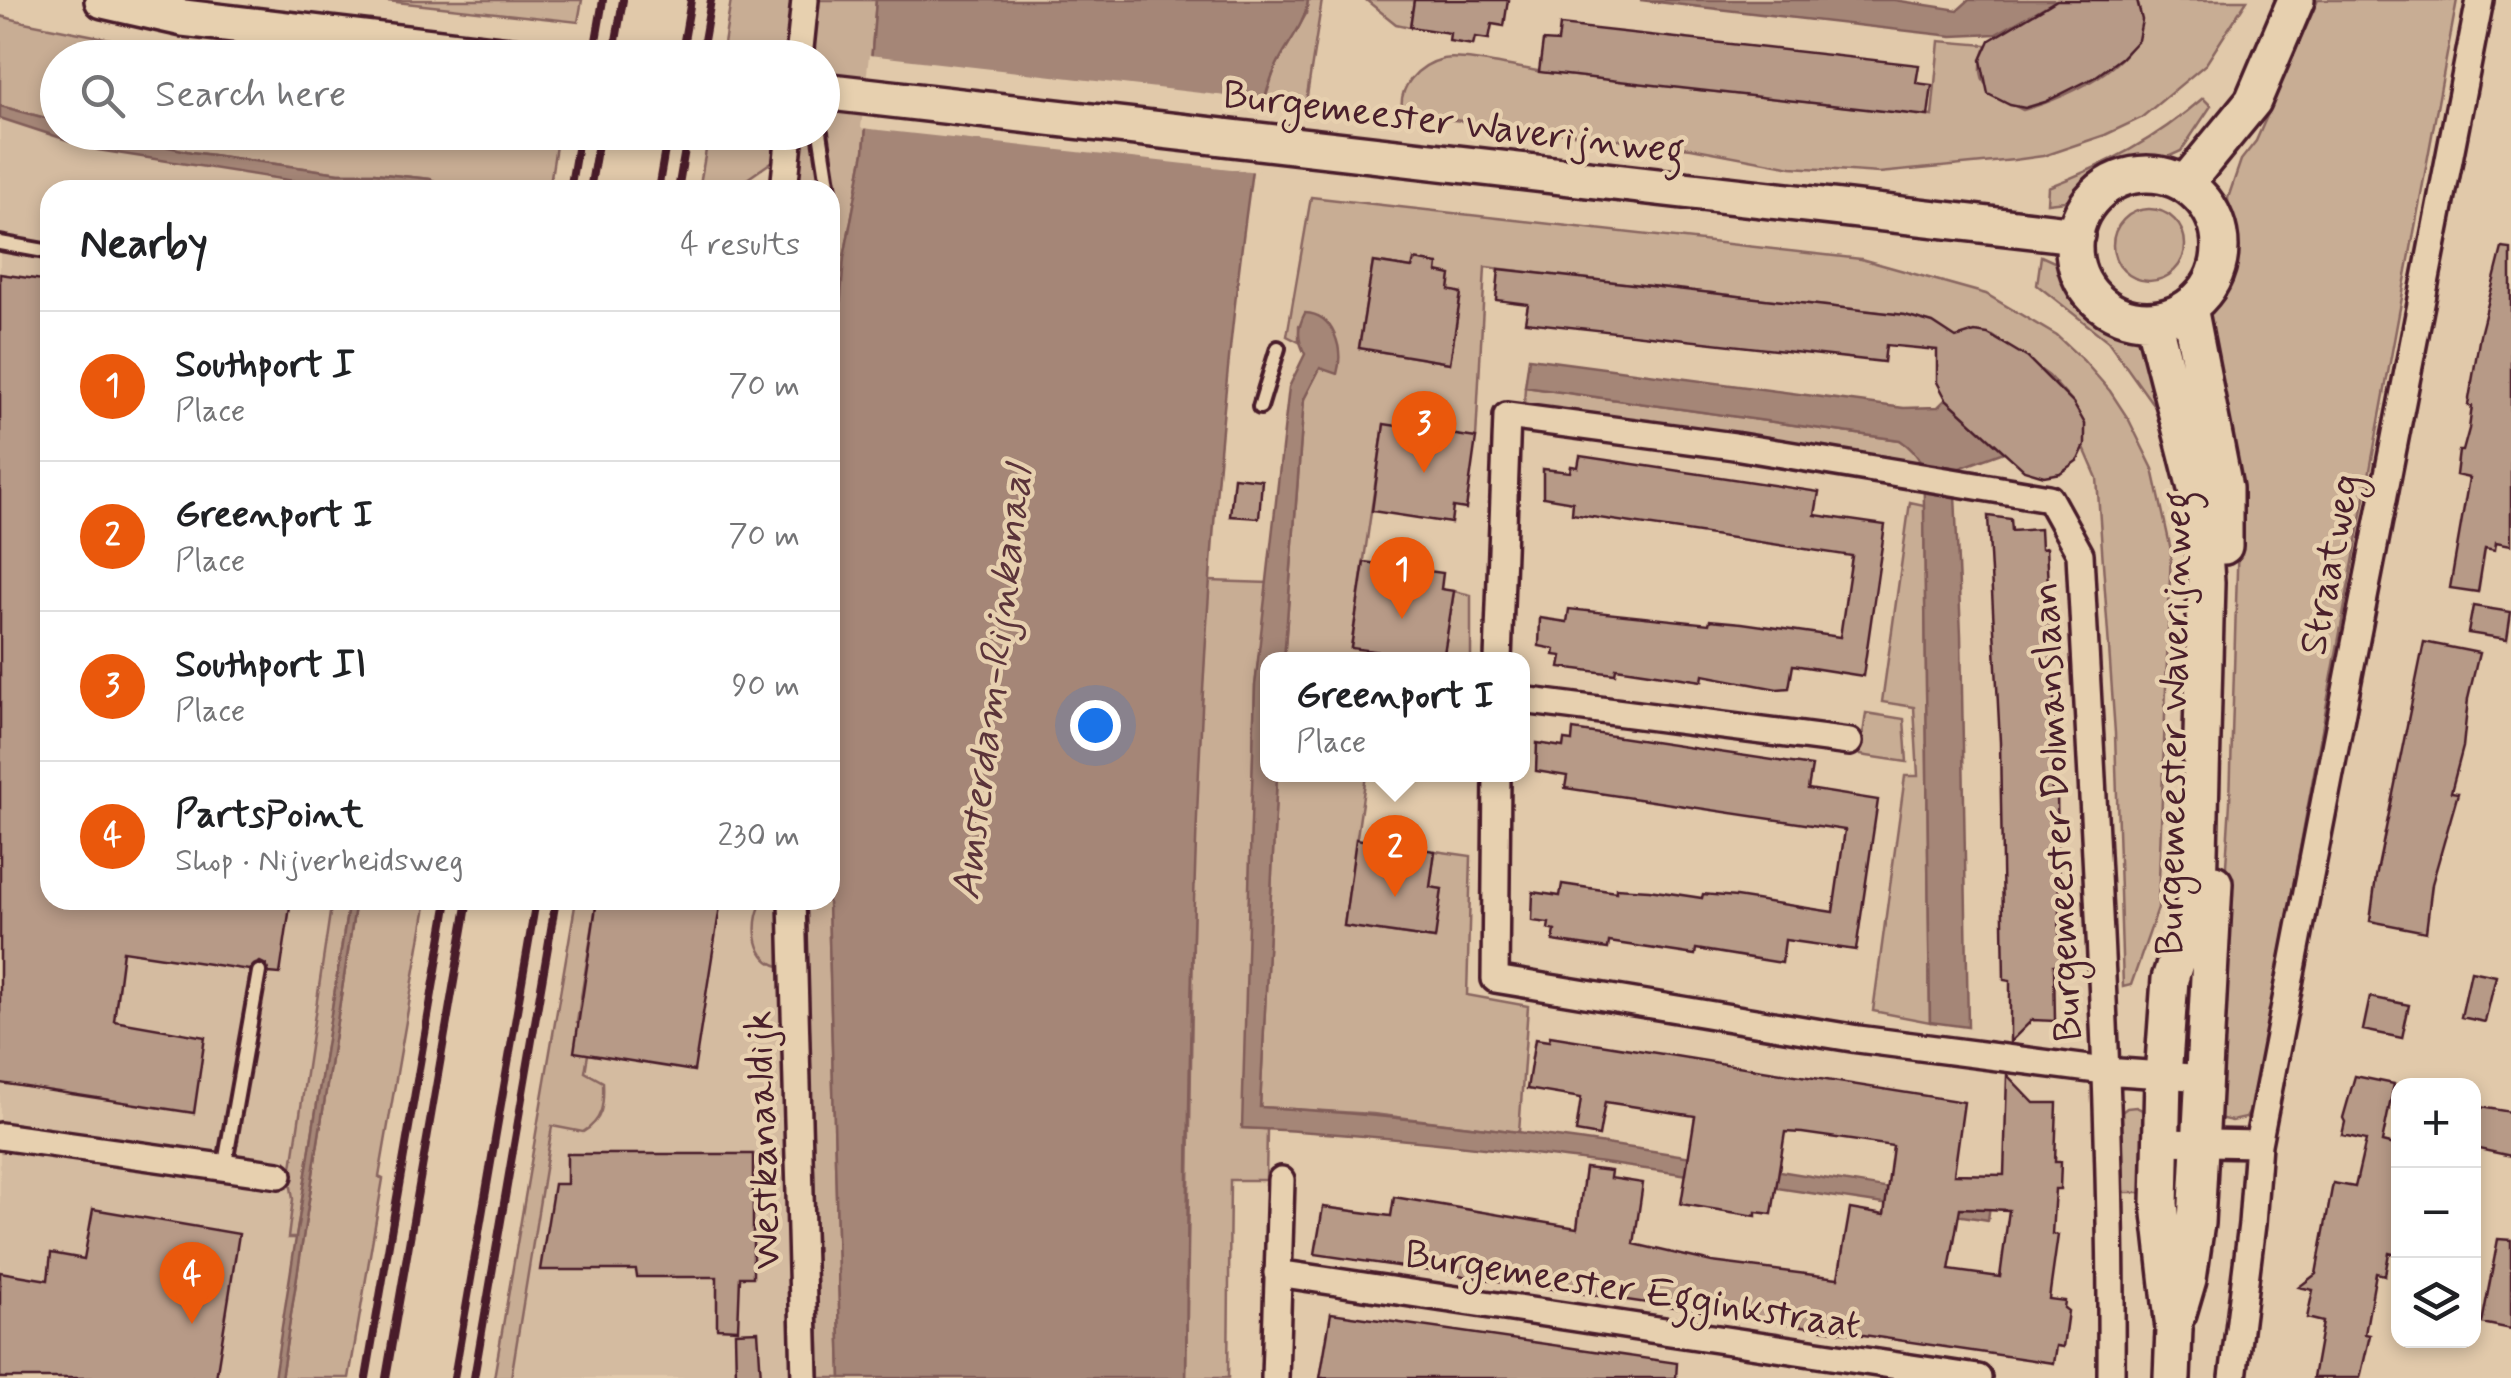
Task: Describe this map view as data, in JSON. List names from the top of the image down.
{
  "streets": {
    "main road": ["Burgemeester Waverijnweg"],
    "street": [
      "Straatweg",
      "Burgemeester Dolmanslaan",
      "Westkanaaldijk",
      "Burgemeester Egginkstraat"
    ]
  },
  "water": ["Amsterdam-Rijnkanaal"],
  "page": {
    "search": "Search here",
    "heading": ["Nearby", "4 results"],
    "list": [
      {
        "mark": "1",
        "name": "Southport I",
        "note": "Place",
        "value": "70 m"
      },
      {
        "mark": "2",
        "name": "Greenport I",
        "note": "Place",
        "value": "70 m"
      },
      {
        "mark": "3",
        "name": "Southport II",
        "note": "Place",
        "value": "90 m"
      },
      {
        "mark": "4",
        "name": "PartsPoint",
        "note": "Shop · Nijverheidsweg",
        "value": "230 m"
      }
    ],
    "pins": [
      "3",
      "1",
      "2",
      "4"
    ],
    "popup": ["Greenport I", "Place"],
    "map_buttons": ["+", "−"]
  }
}
